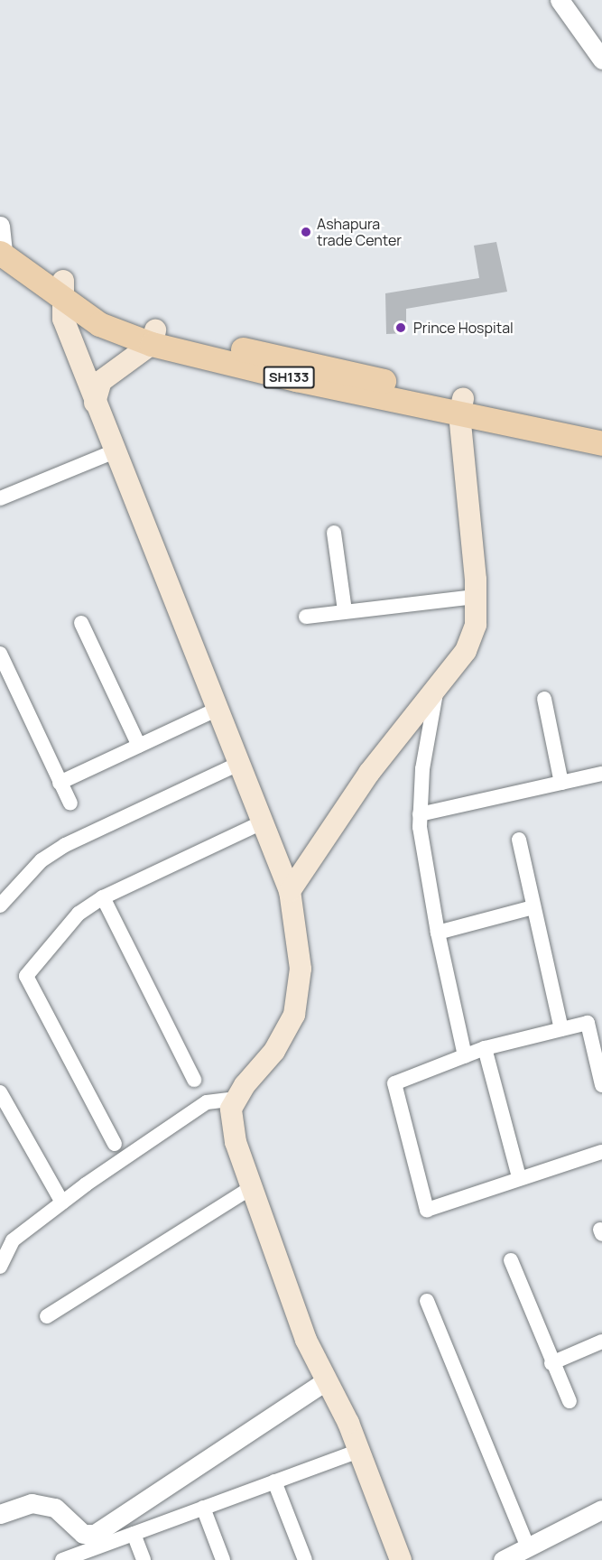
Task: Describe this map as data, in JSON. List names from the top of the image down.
{
  "streets": {
    "main road": ["SH133"]
  },
  "places": ["Ashapura trade Center", "Prince Hospital"]
}
